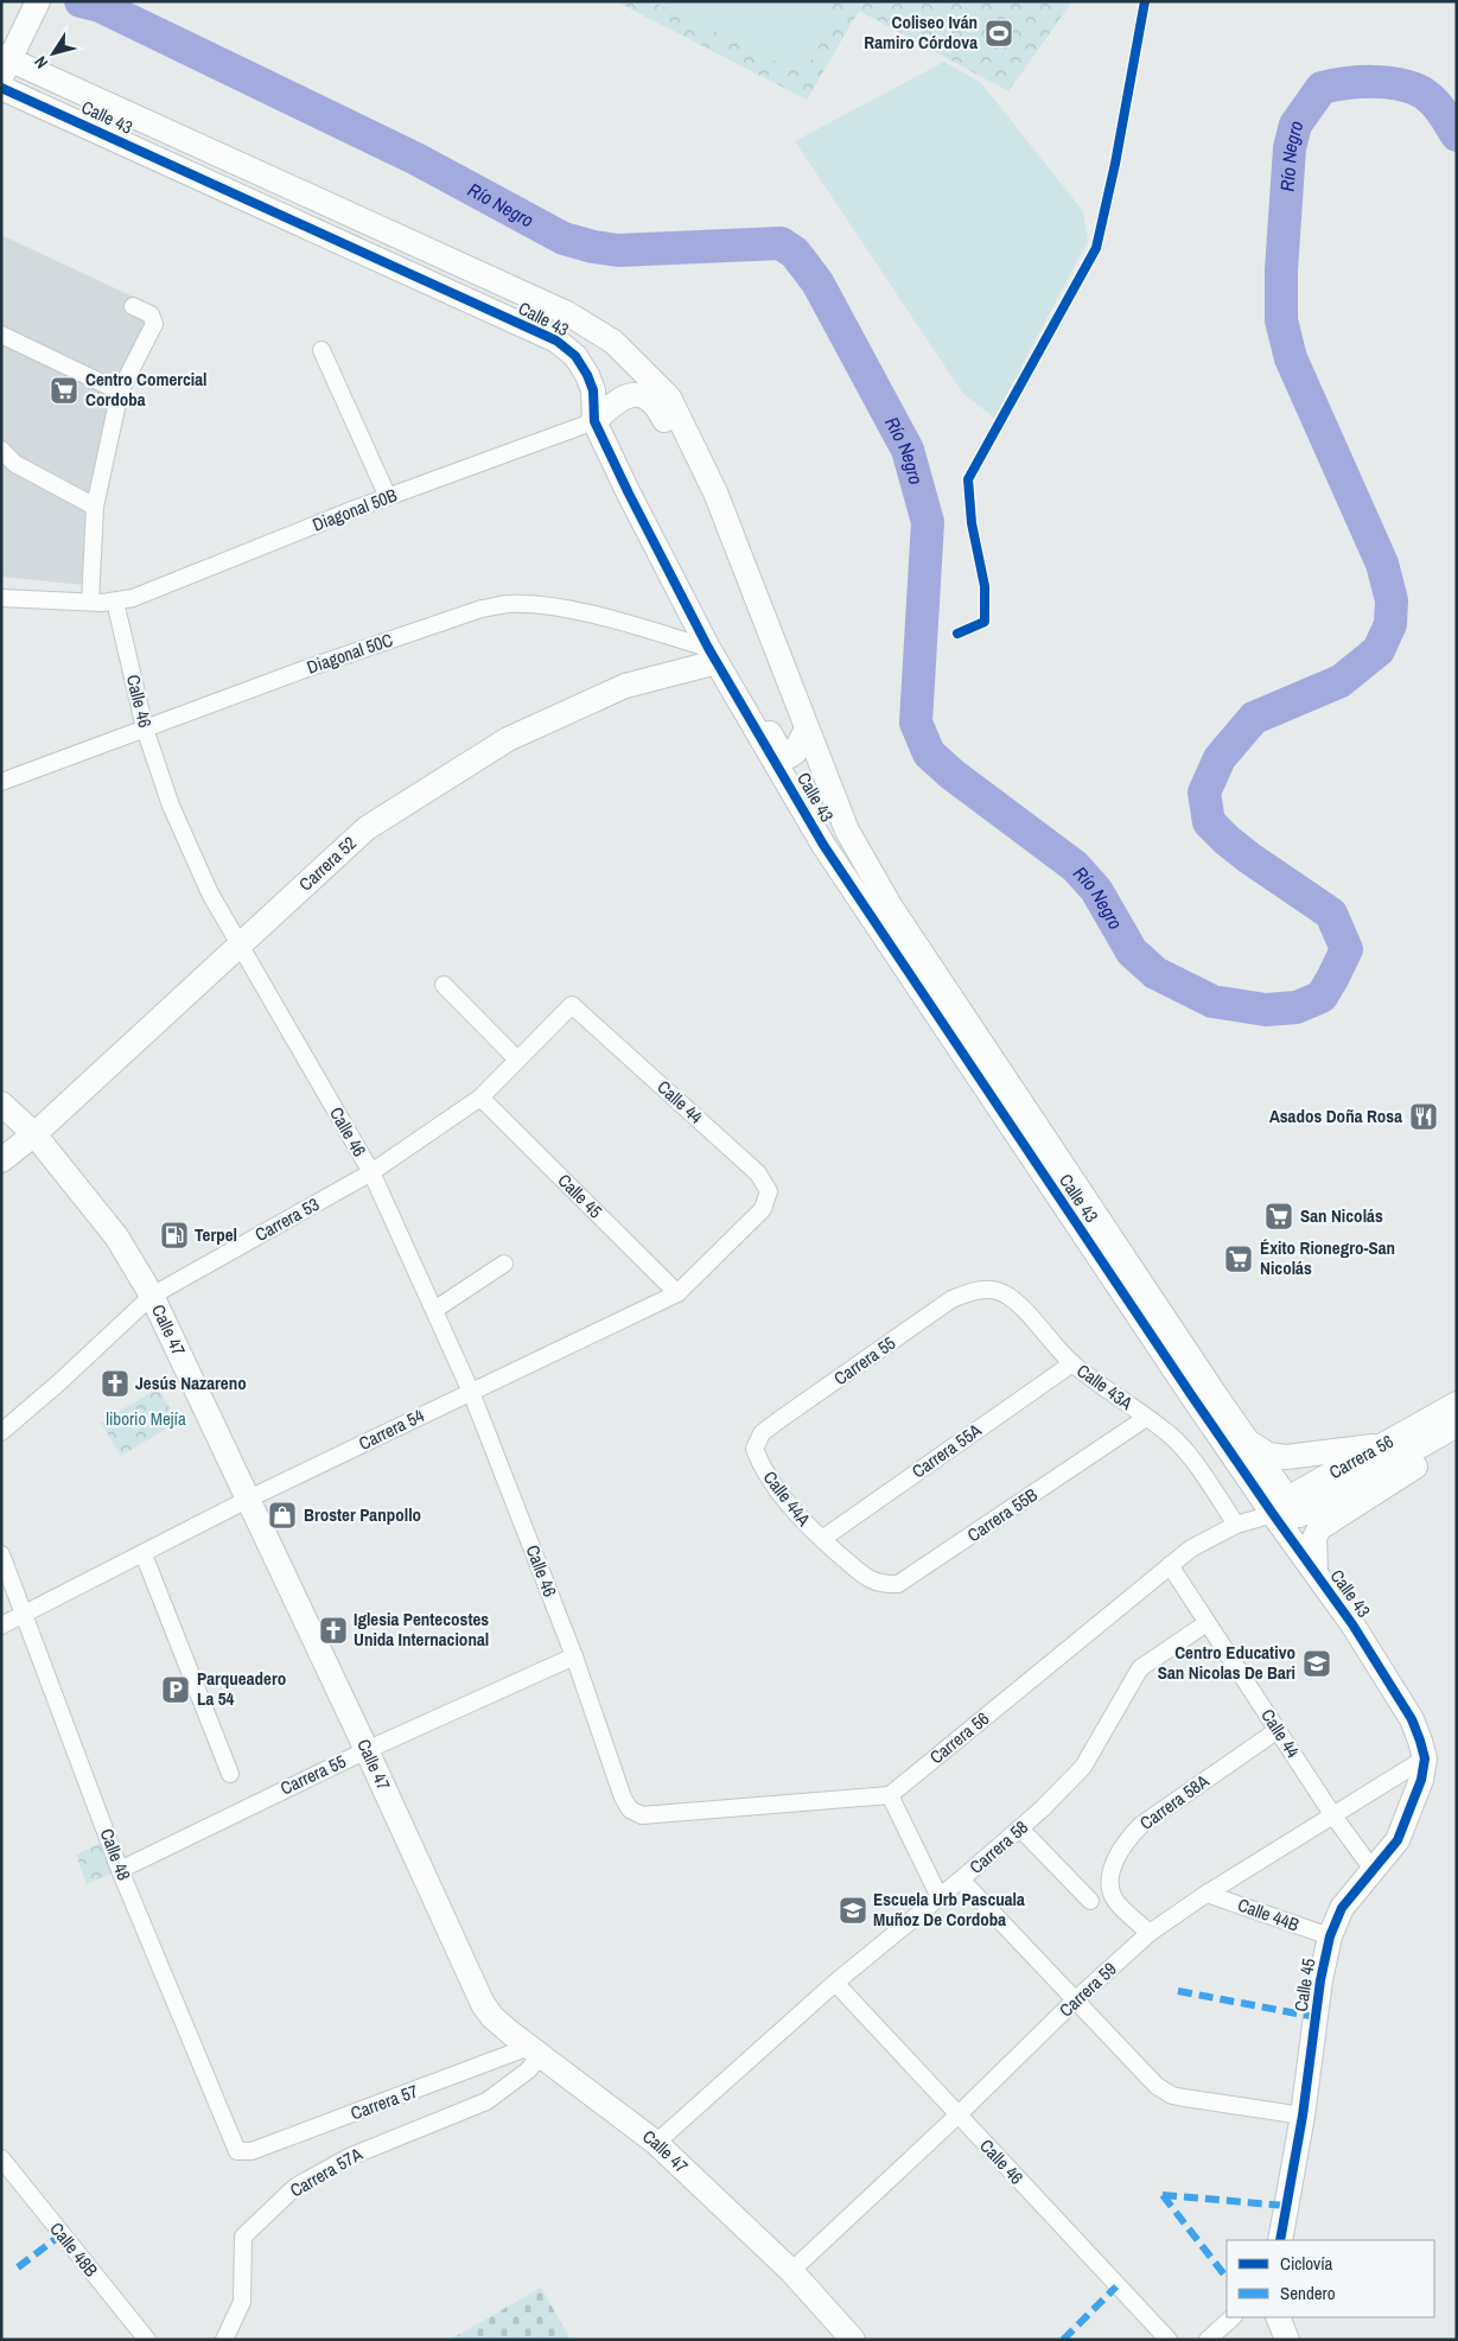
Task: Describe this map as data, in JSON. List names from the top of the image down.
{
  "streets": {
    "street": [
      "Calle 43",
      "Diagonal 50B",
      "Diagonal 50C",
      "Calle 46",
      "Carrera 52",
      "Calle 44",
      "Calle 45",
      "Carrera 53",
      "Calle 47",
      "Carrera 55",
      "Calle 43A",
      "Carrera 54",
      "Carrera 55A",
      "Carrera 56",
      "Calle 44A",
      "Carrera 55B",
      "Carrera 58A",
      "Carrera 58",
      "Calle 48",
      "Calle 44B",
      "Carrera 59",
      "Carrera 57",
      "Carrera 57A",
      "Calle 48B"
    ]
  },
  "crossings": [
    ["Calle 43", "Diagonal 50B"],
    ["Calle 43", "Diagonal 50C"],
    ["Calle 43", "Carrera 52"],
    ["Calle 43", "Calle 45"],
    ["Calle 43", "Carrera 56"],
    ["Calle 43", "Carrera 59"],
    ["Diagonal 50B", "Calle 46"],
    ["Diagonal 50C", "Calle 46"],
    ["Diagonal 50C", "Carrera 52"],
    ["Calle 46", "Carrera 52"],
    ["Calle 46", "Carrera 53"],
    ["Calle 46", "Carrera 55"],
    ["Calle 46", "Carrera 54"],
    ["Calle 46", "Carrera 56"],
    ["Calle 46", "Carrera 58"],
    ["Calle 46", "Carrera 59"],
    ["Carrera 52", "Calle 47"],
    ["Calle 44", "Calle 45"],
    ["Calle 44", "Carrera 53"],
    ["Calle 44", "Carrera 54"],
    ["Calle 44", "Carrera 56"],
    ["Calle 44", "Carrera 58A"],
    ["Calle 44", "Carrera 58"],
    ["Calle 44", "Carrera 59"],
    ["Calle 45", "Carrera 53"],
    ["Calle 45", "Carrera 54"],
    ["Calle 45", "Calle 44B"],
    ["Calle 45", "Carrera 59"],
    ["Carrera 53", "Calle 47"],
    ["Calle 47", "Carrera 55"],
    ["Calle 47", "Carrera 54"],
    ["Calle 47", "Carrera 58"],
    ["Calle 47", "Carrera 59"],
    ["Calle 47", "Carrera 57"],
    ["Calle 47", "Carrera 57A"],
    ["Carrera 55", "Calle 43A"],
    ["Carrera 55", "Calle 44A"],
    ["Carrera 55", "Calle 48"],
    ["Calle 43A", "Carrera 55A"],
    ["Calle 43A", "Carrera 56"],
    ["Calle 43A", "Carrera 55B"],
    ["Carrera 54", "Calle 48"],
    ["Carrera 55A", "Calle 44A"],
    ["Calle 44A", "Carrera 55B"],
    ["Carrera 58A", "Carrera 59"],
    ["Calle 48", "Carrera 57"],
    ["Calle 44B", "Carrera 59"],
    ["Carrera 57", "Carrera 57A"]
  ],
  "water": ["Río Negro"],
  "parks": ["liborio Mejía"],
  "places": {
    "sports": ["Coliseo Iván Ramiro Córdova"],
    "supermarket": ["Centro Comercial Cordoba", "San Nicolás", "Éxito Rionegro-San Nicolás"],
    "restaurant": ["Asados Doña Rosa"],
    "fuel station": ["Terpel"],
    "church": ["Jesús Nazareno", "Iglesia Pentecostes Unida Internacional"],
    "shop": ["Broster Panpollo"],
    "school or university": ["Centro Educativo San Nicolas De Bari", "Escuela Urb Pascuala Muñoz De Cordoba"],
    "parking": ["Parqueadero La 54"]
  },
  "legend": ["Ciclovía", "Sendero"],
  "north": "bottom left"
}
